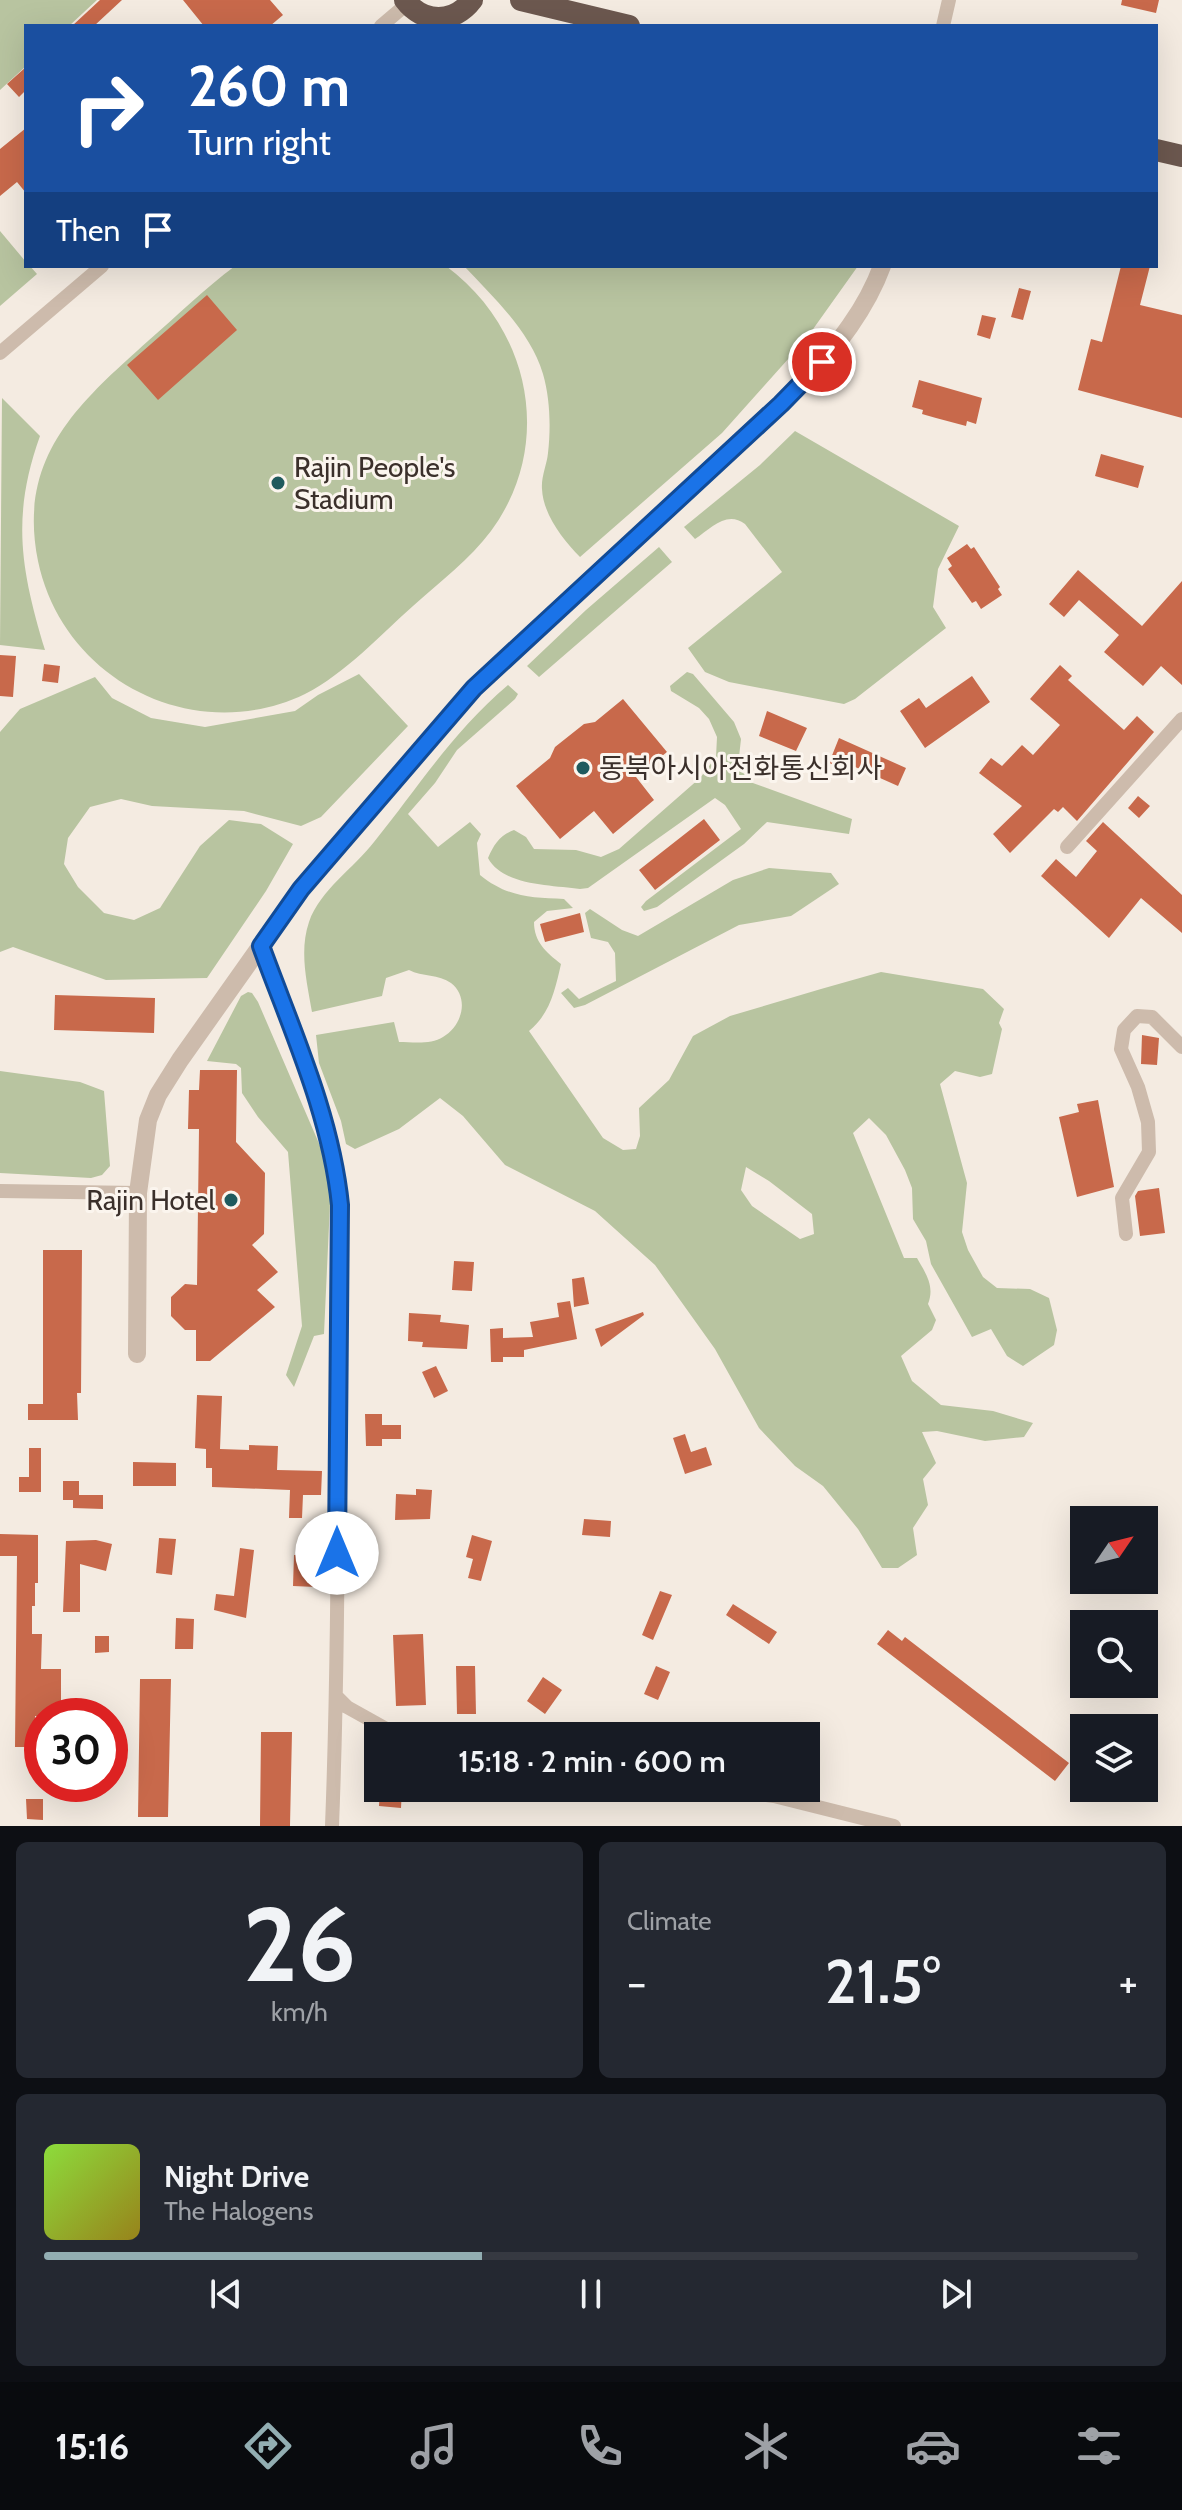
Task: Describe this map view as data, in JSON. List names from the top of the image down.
{
  "places": ["Rajin People's Stadium", "동북아시아전화통신회사", "Rajin Hotel"],
  "north": "top right",
  "page": {
    "turn": ["260 m", "Turn right"],
    "then": "Then",
    "limit": "30",
    "trip": "15:18 · 2 min · 600 m",
    "tile": [
      ["26", "km/h"],
      "Climate"
    ],
    "heat": ["−", "21.5°", "+"],
    "song": ["Night Drive", "The Halogens"],
    "tabs": "15:16"
  }
}
